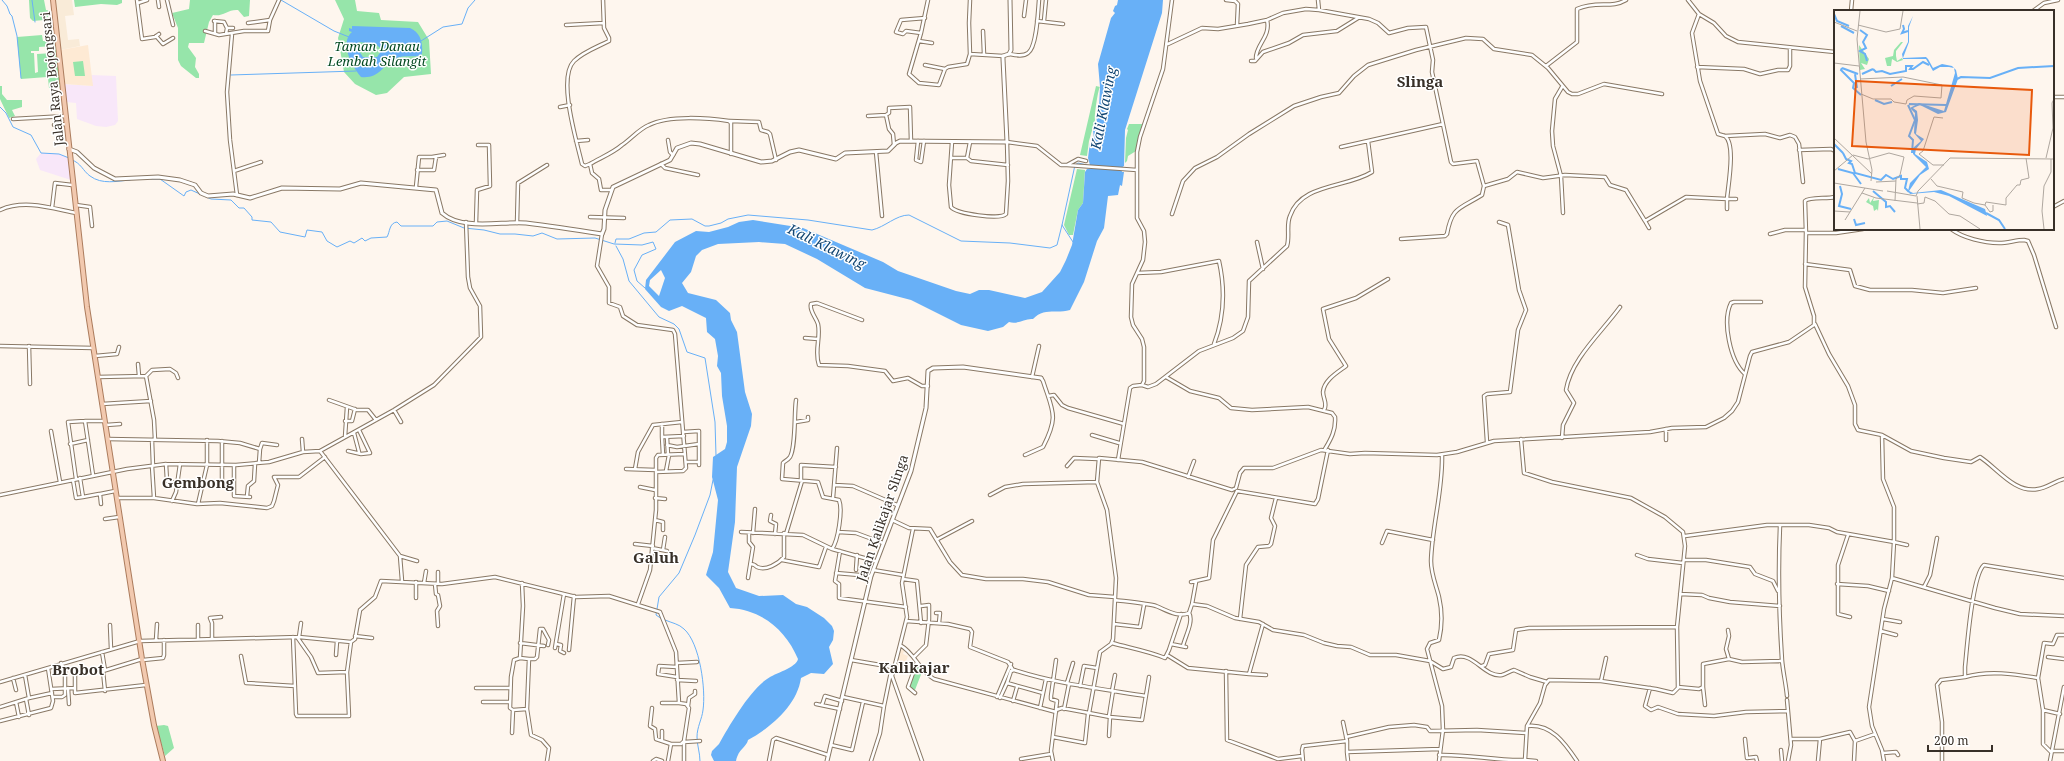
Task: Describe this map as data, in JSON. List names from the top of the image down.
{
  "streets": {
    "main road": ["Jalan Raya Bojongsari"],
    "street": ["Jalan Kalikajar Slinga"]
  },
  "districts": [
    "Slinga",
    "Gembong",
    "Galuh",
    "Kalikajar",
    "Brobot"
  ],
  "water": ["Kali Klawing"],
  "parks": ["Taman Danau Lembah Silangit"],
  "scale_bar": "200 m"
}
